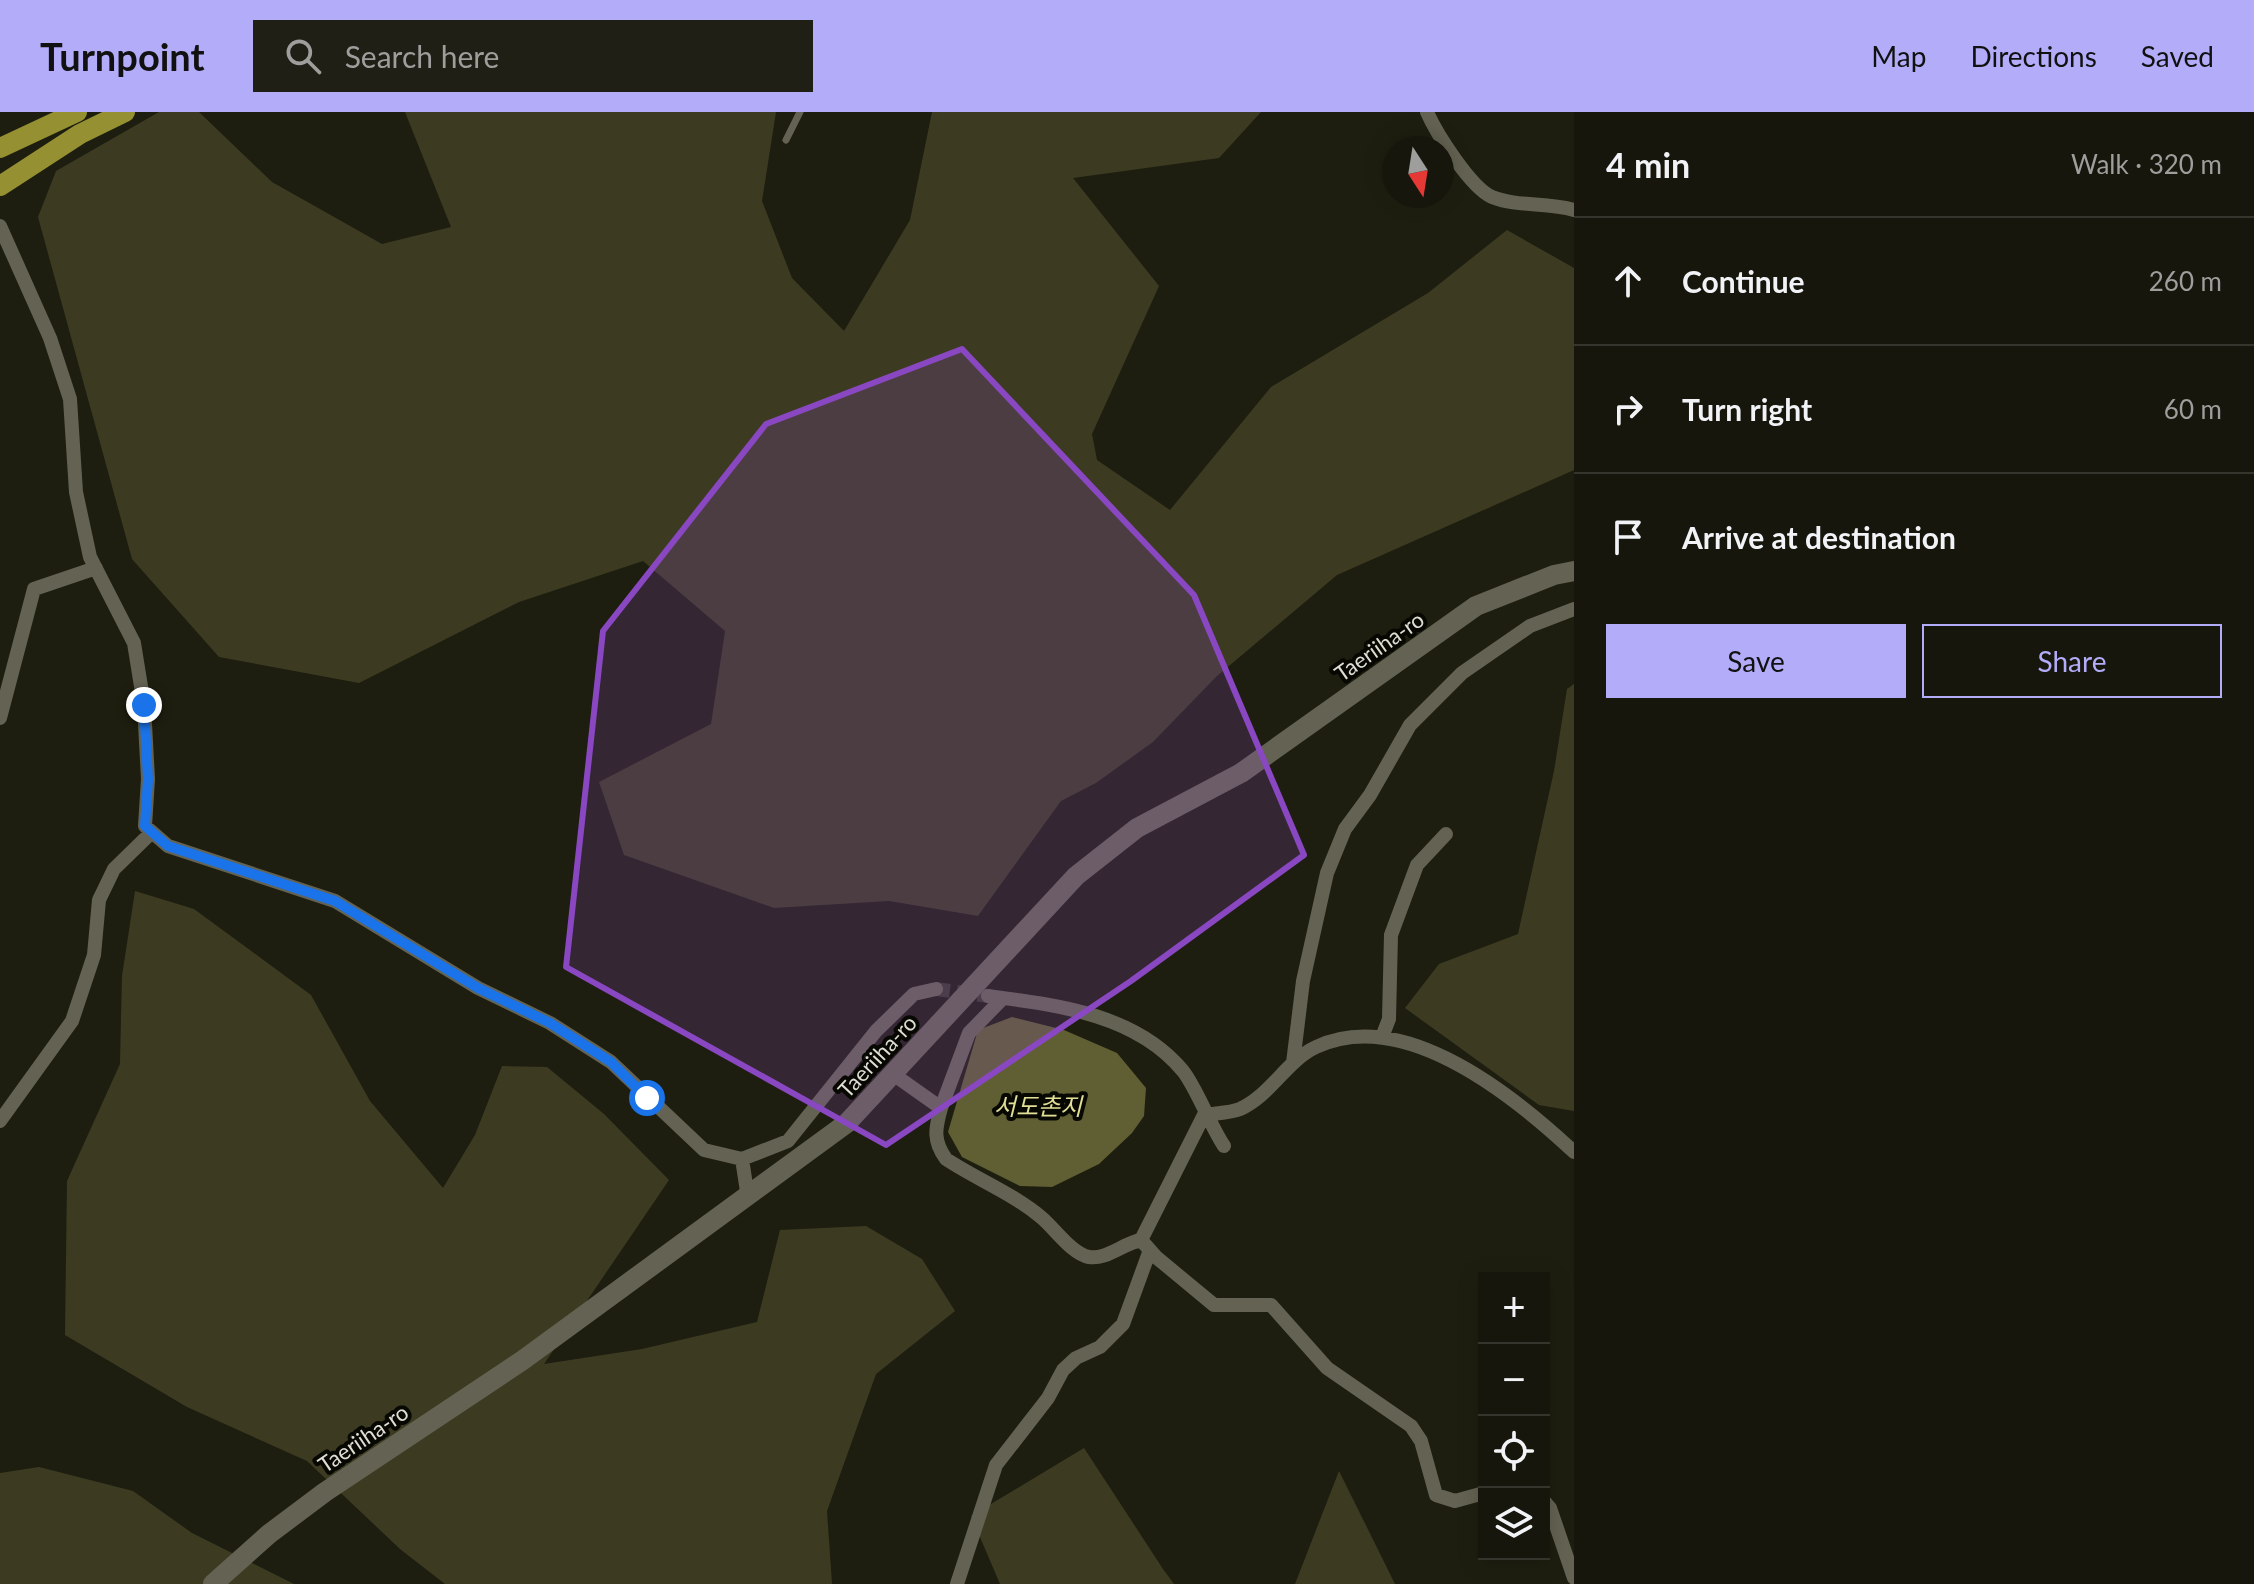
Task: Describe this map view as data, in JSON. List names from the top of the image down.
{
  "streets": {
    "main road": ["Taeriiha-ro"]
  },
  "water": ["서도촌지"],
  "north": "bottom",
  "page": {
    "header": "Turnpoint",
    "search": "Search here",
    "nav": ["Map", "Directions", "Saved"],
    "heading": ["4 min", "Walk · 320 m"],
    "list": [
      ["Continue", "260 m"],
      ["Turn right", "60 m"],
      "Arrive at destination"
    ],
    "buttons": ["Save", "Share"],
    "map_buttons": ["+", "−"]
  }
}
